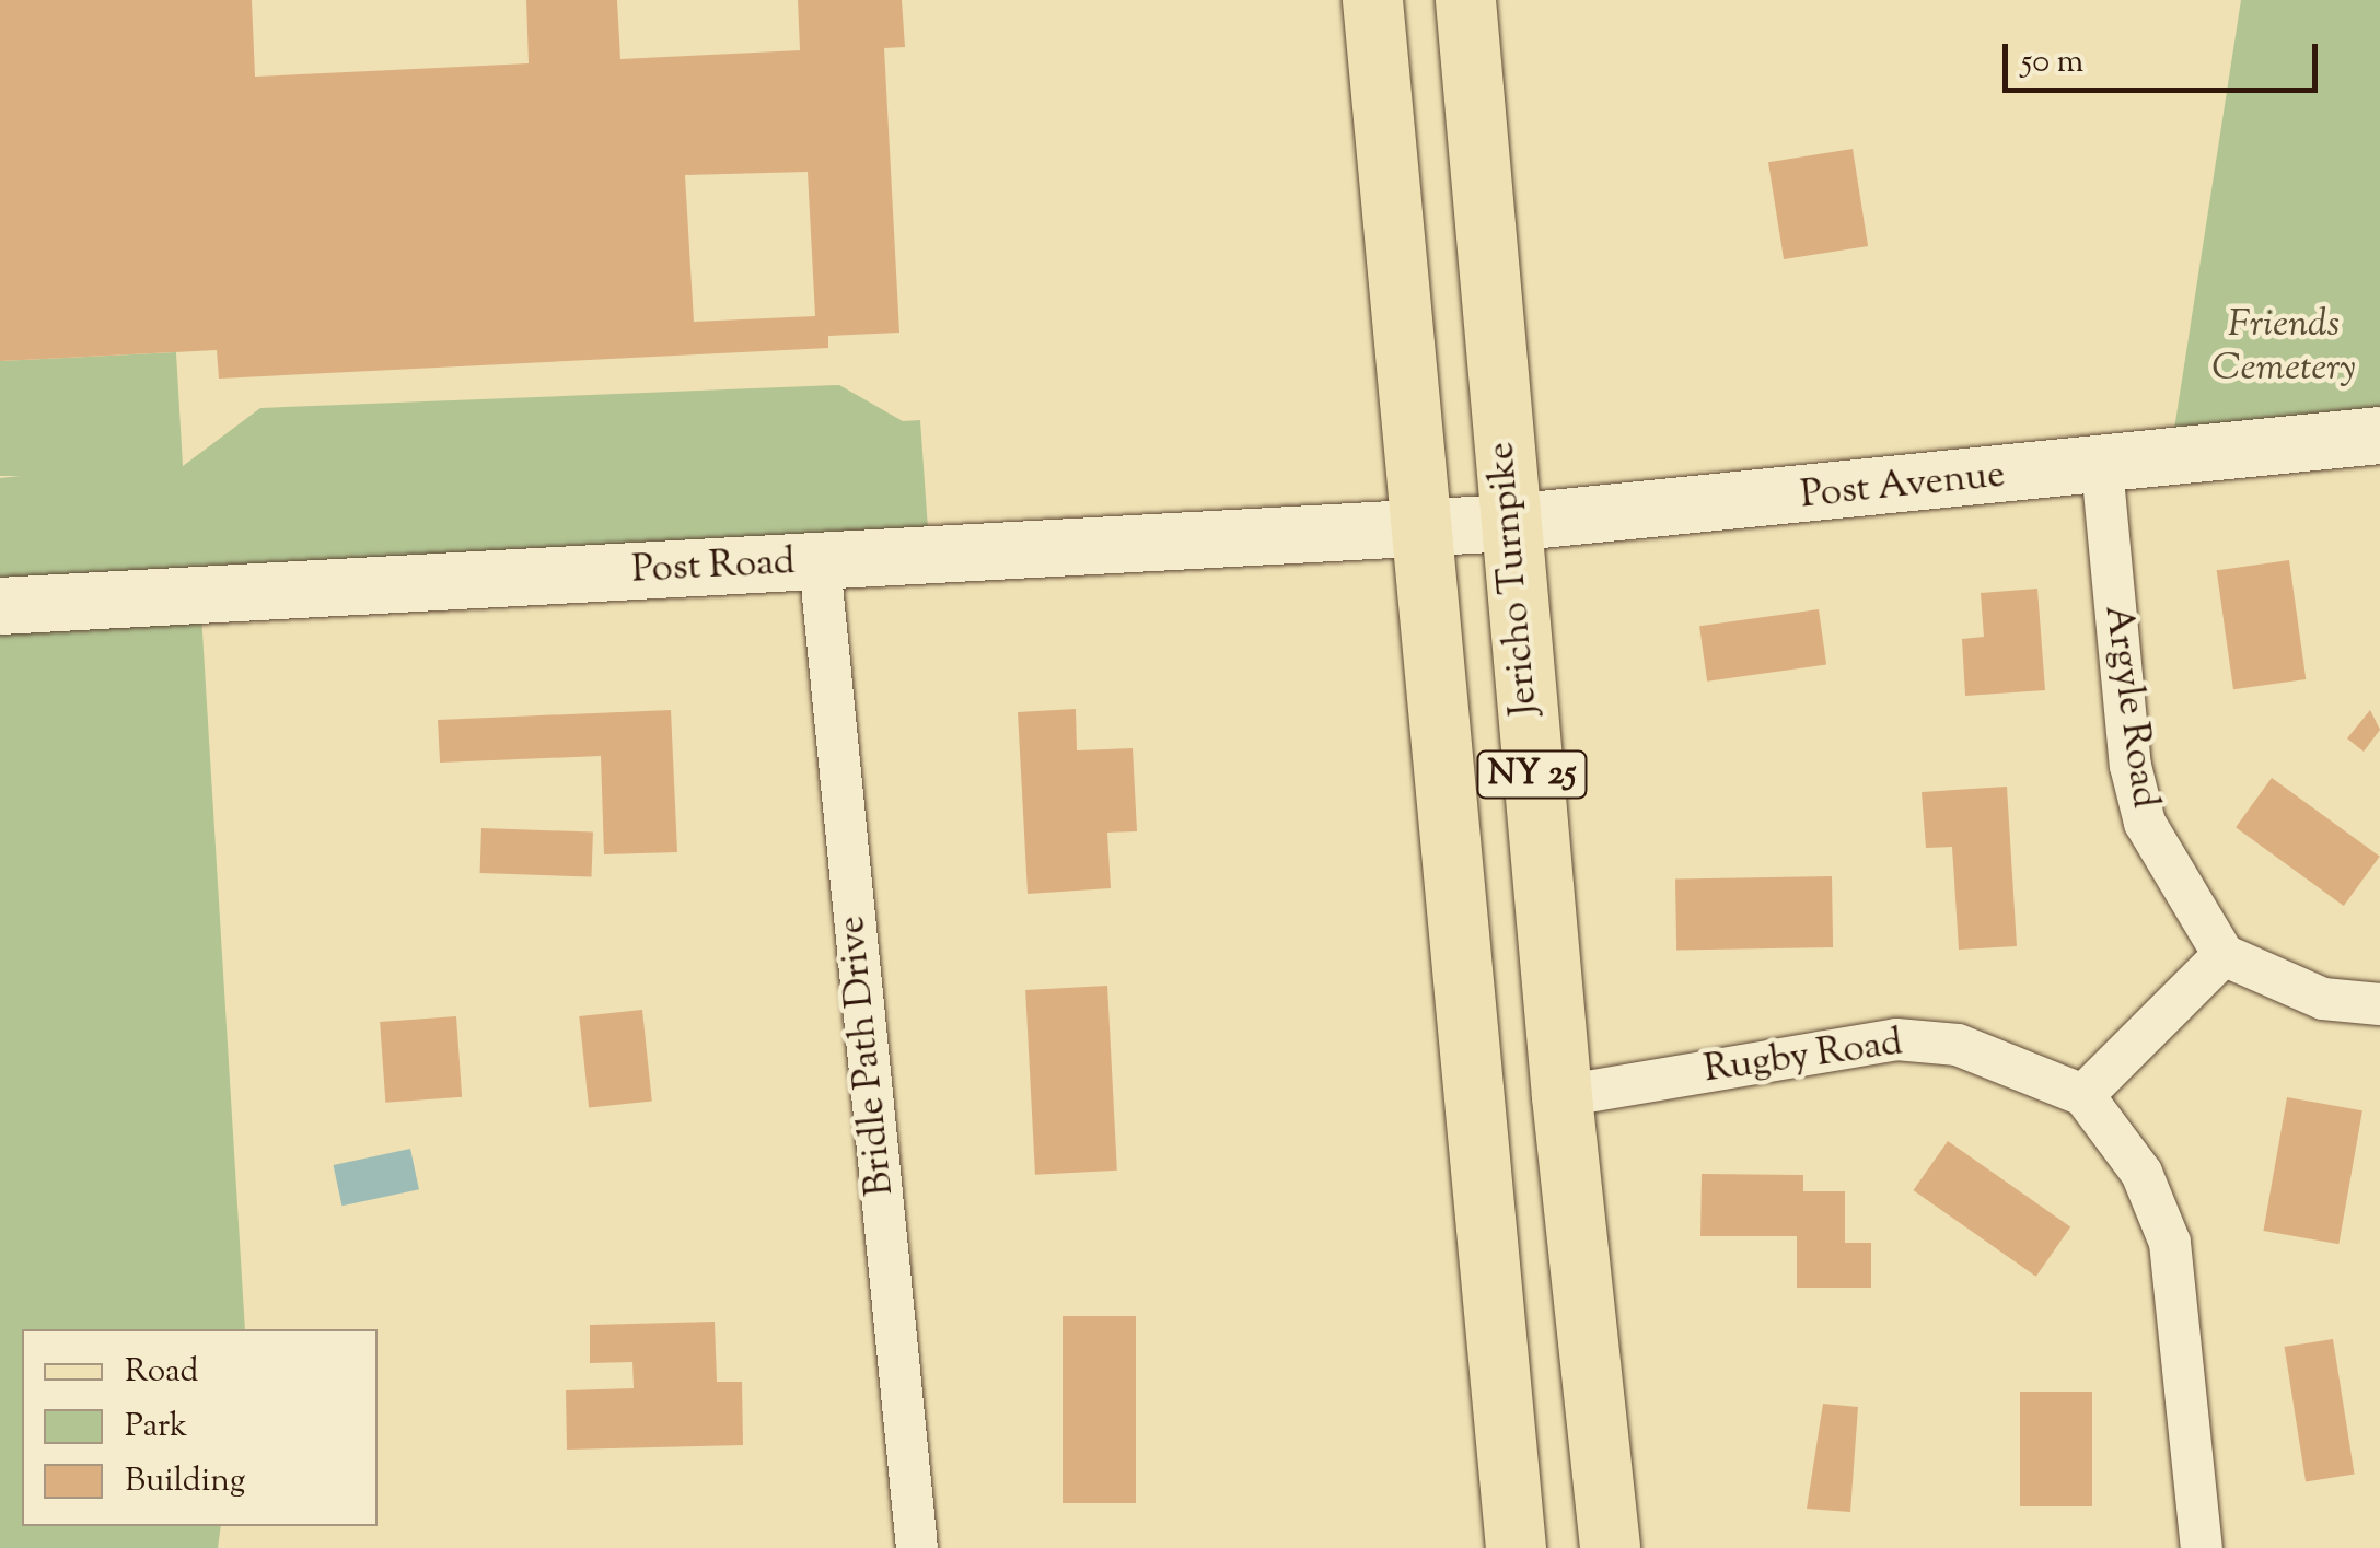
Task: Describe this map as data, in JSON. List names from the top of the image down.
{
  "streets": {
    "main road": [
      "Post Avenue",
      "Post Road",
      "Jericho Turnpike",
      "NY 25"
    ],
    "street": ["Argyle Road", "Bridle Path Drive", "Rugby Road"]
  },
  "crossings": [
    ["Post Avenue", "Post Road"],
    ["Post Avenue", "Jericho Turnpike"],
    ["Post Avenue", "Argyle Road"],
    ["Post Avenue", "NY 25"],
    ["Post Road", "NY 25"],
    ["Post Road", "Bridle Path Drive"],
    ["Jericho Turnpike", "Rugby Road"]
  ],
  "parks": ["Friends Cemetery"],
  "legend": ["Road", "Park", "Building"],
  "scale_bar": "50 m"
}
